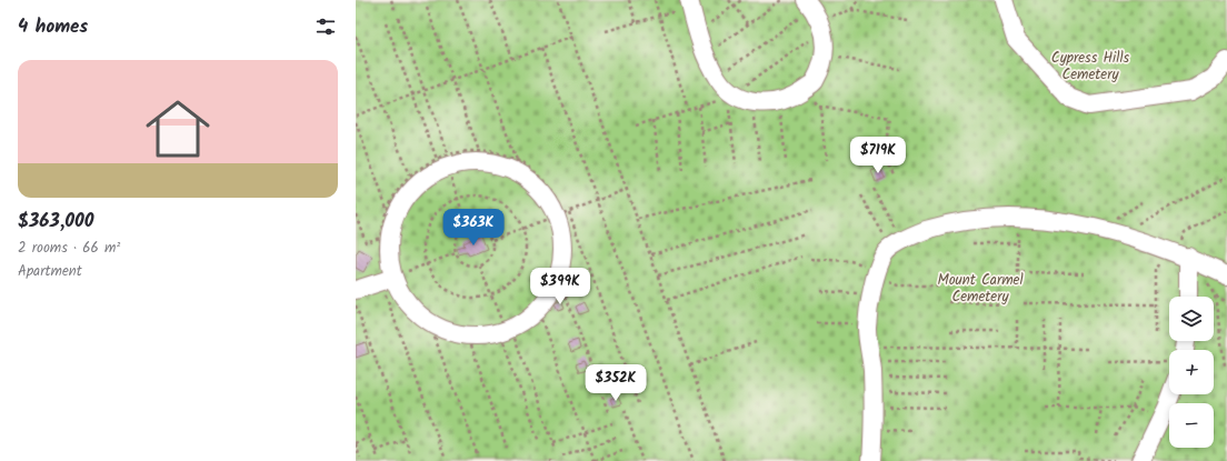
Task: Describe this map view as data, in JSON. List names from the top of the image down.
{
  "parks": ["Cypress Hills Cemetery", "Mount Carmel Cemetery"],
  "page": {
    "heading": "4 homes",
    "list": [
      {
        "name": "$363,000",
        "note": "2 rooms · 66 m² · Apartment"
      }
    ],
    "price": [
      "$719K",
      "$363K",
      "$399K",
      "$352K"
    ],
    "map_buttons": ["+", "−"]
  }
}
